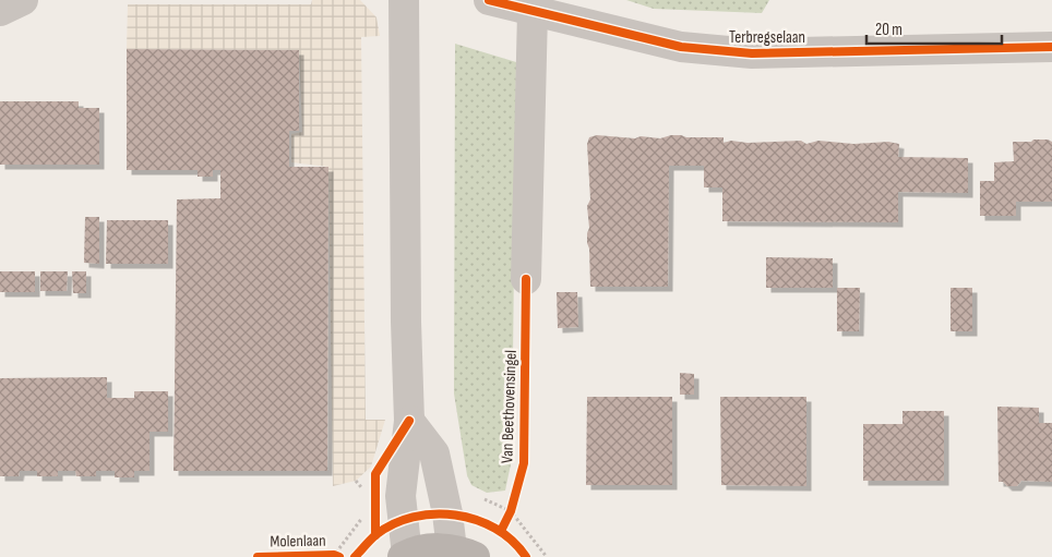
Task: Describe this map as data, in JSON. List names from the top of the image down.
{
  "streets": {
    "street": ["Terbregselaan"],
    "cycle path": ["Van Beethovensingel", "Molenlaan"]
  },
  "scale_bar": "20 m"
}
